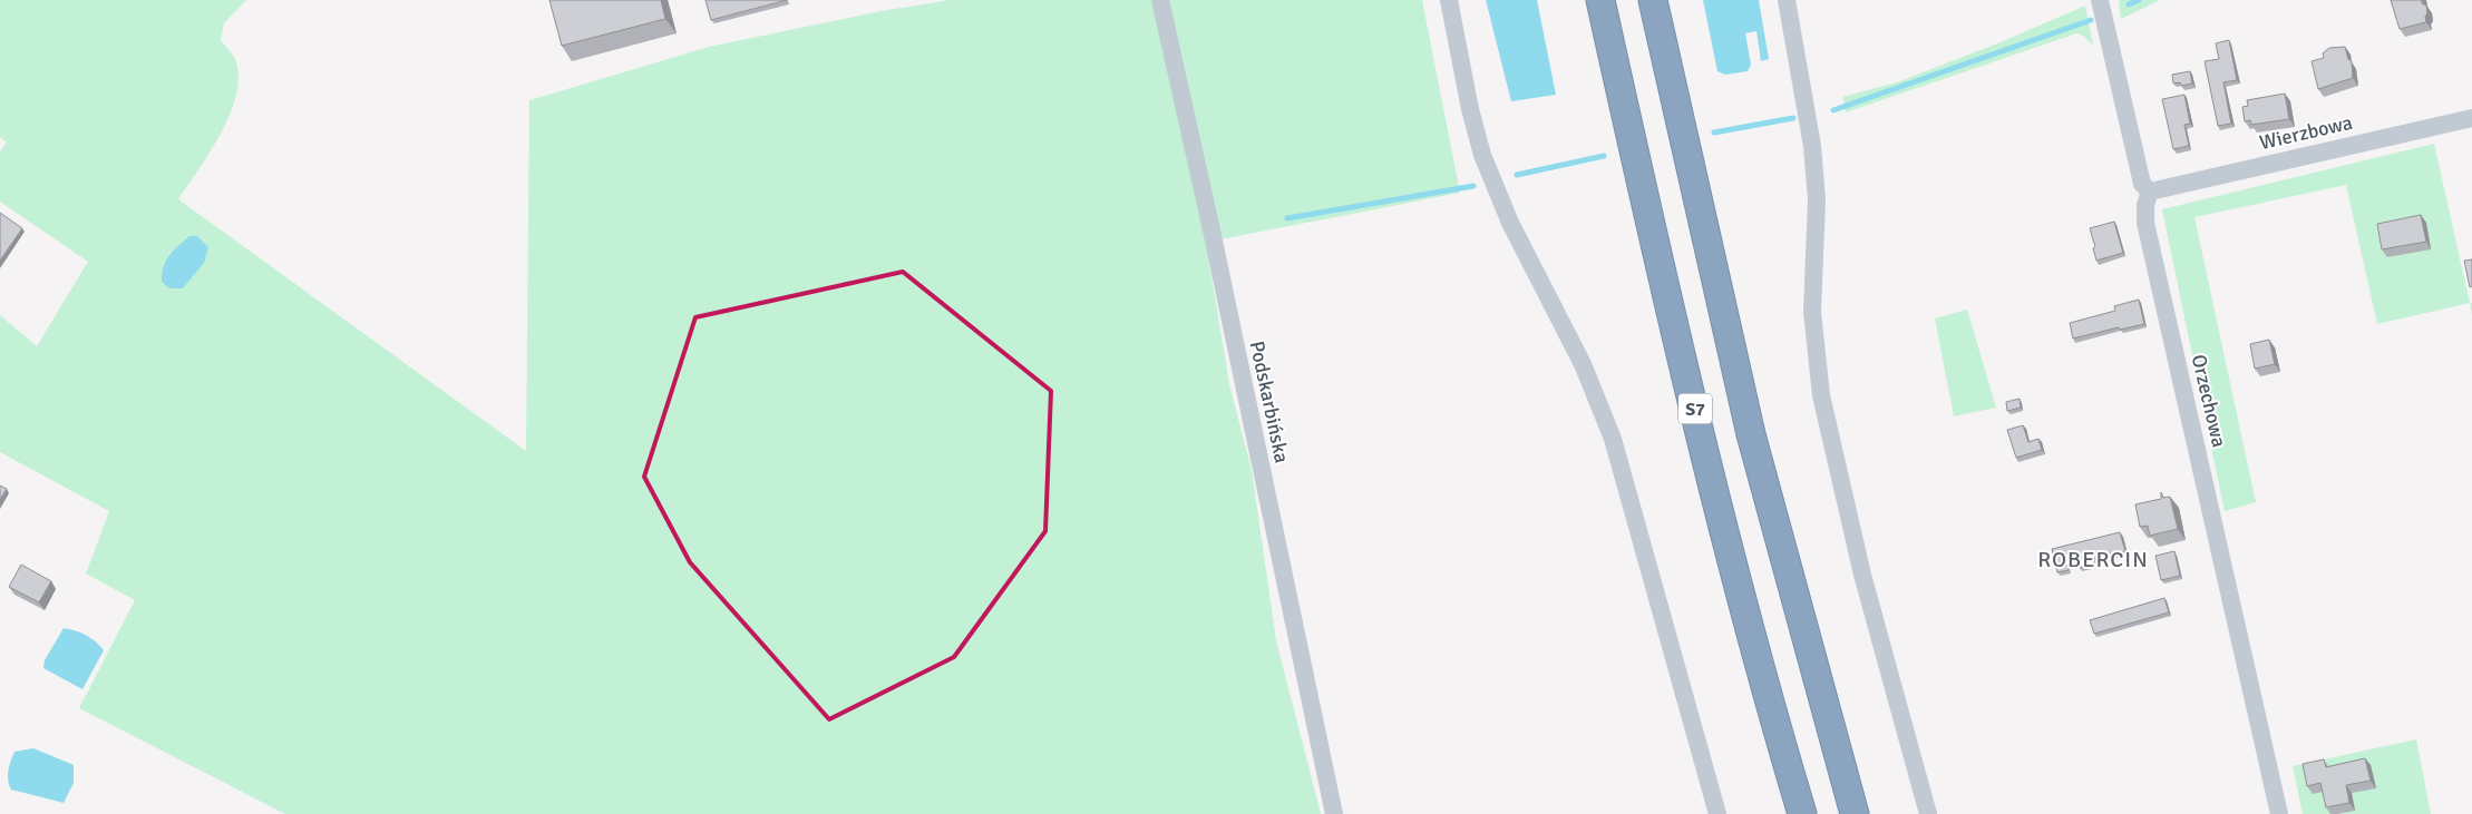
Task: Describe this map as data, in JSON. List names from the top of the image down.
{
  "streets": {
    "highway": ["S7"],
    "street": ["Wierzbowa", "Orzechowa", "Podskarbińska"]
  },
  "crossings": [
    ["Wierzbowa", "Orzechowa"]
  ],
  "districts": ["ROBERCIN"]
}
